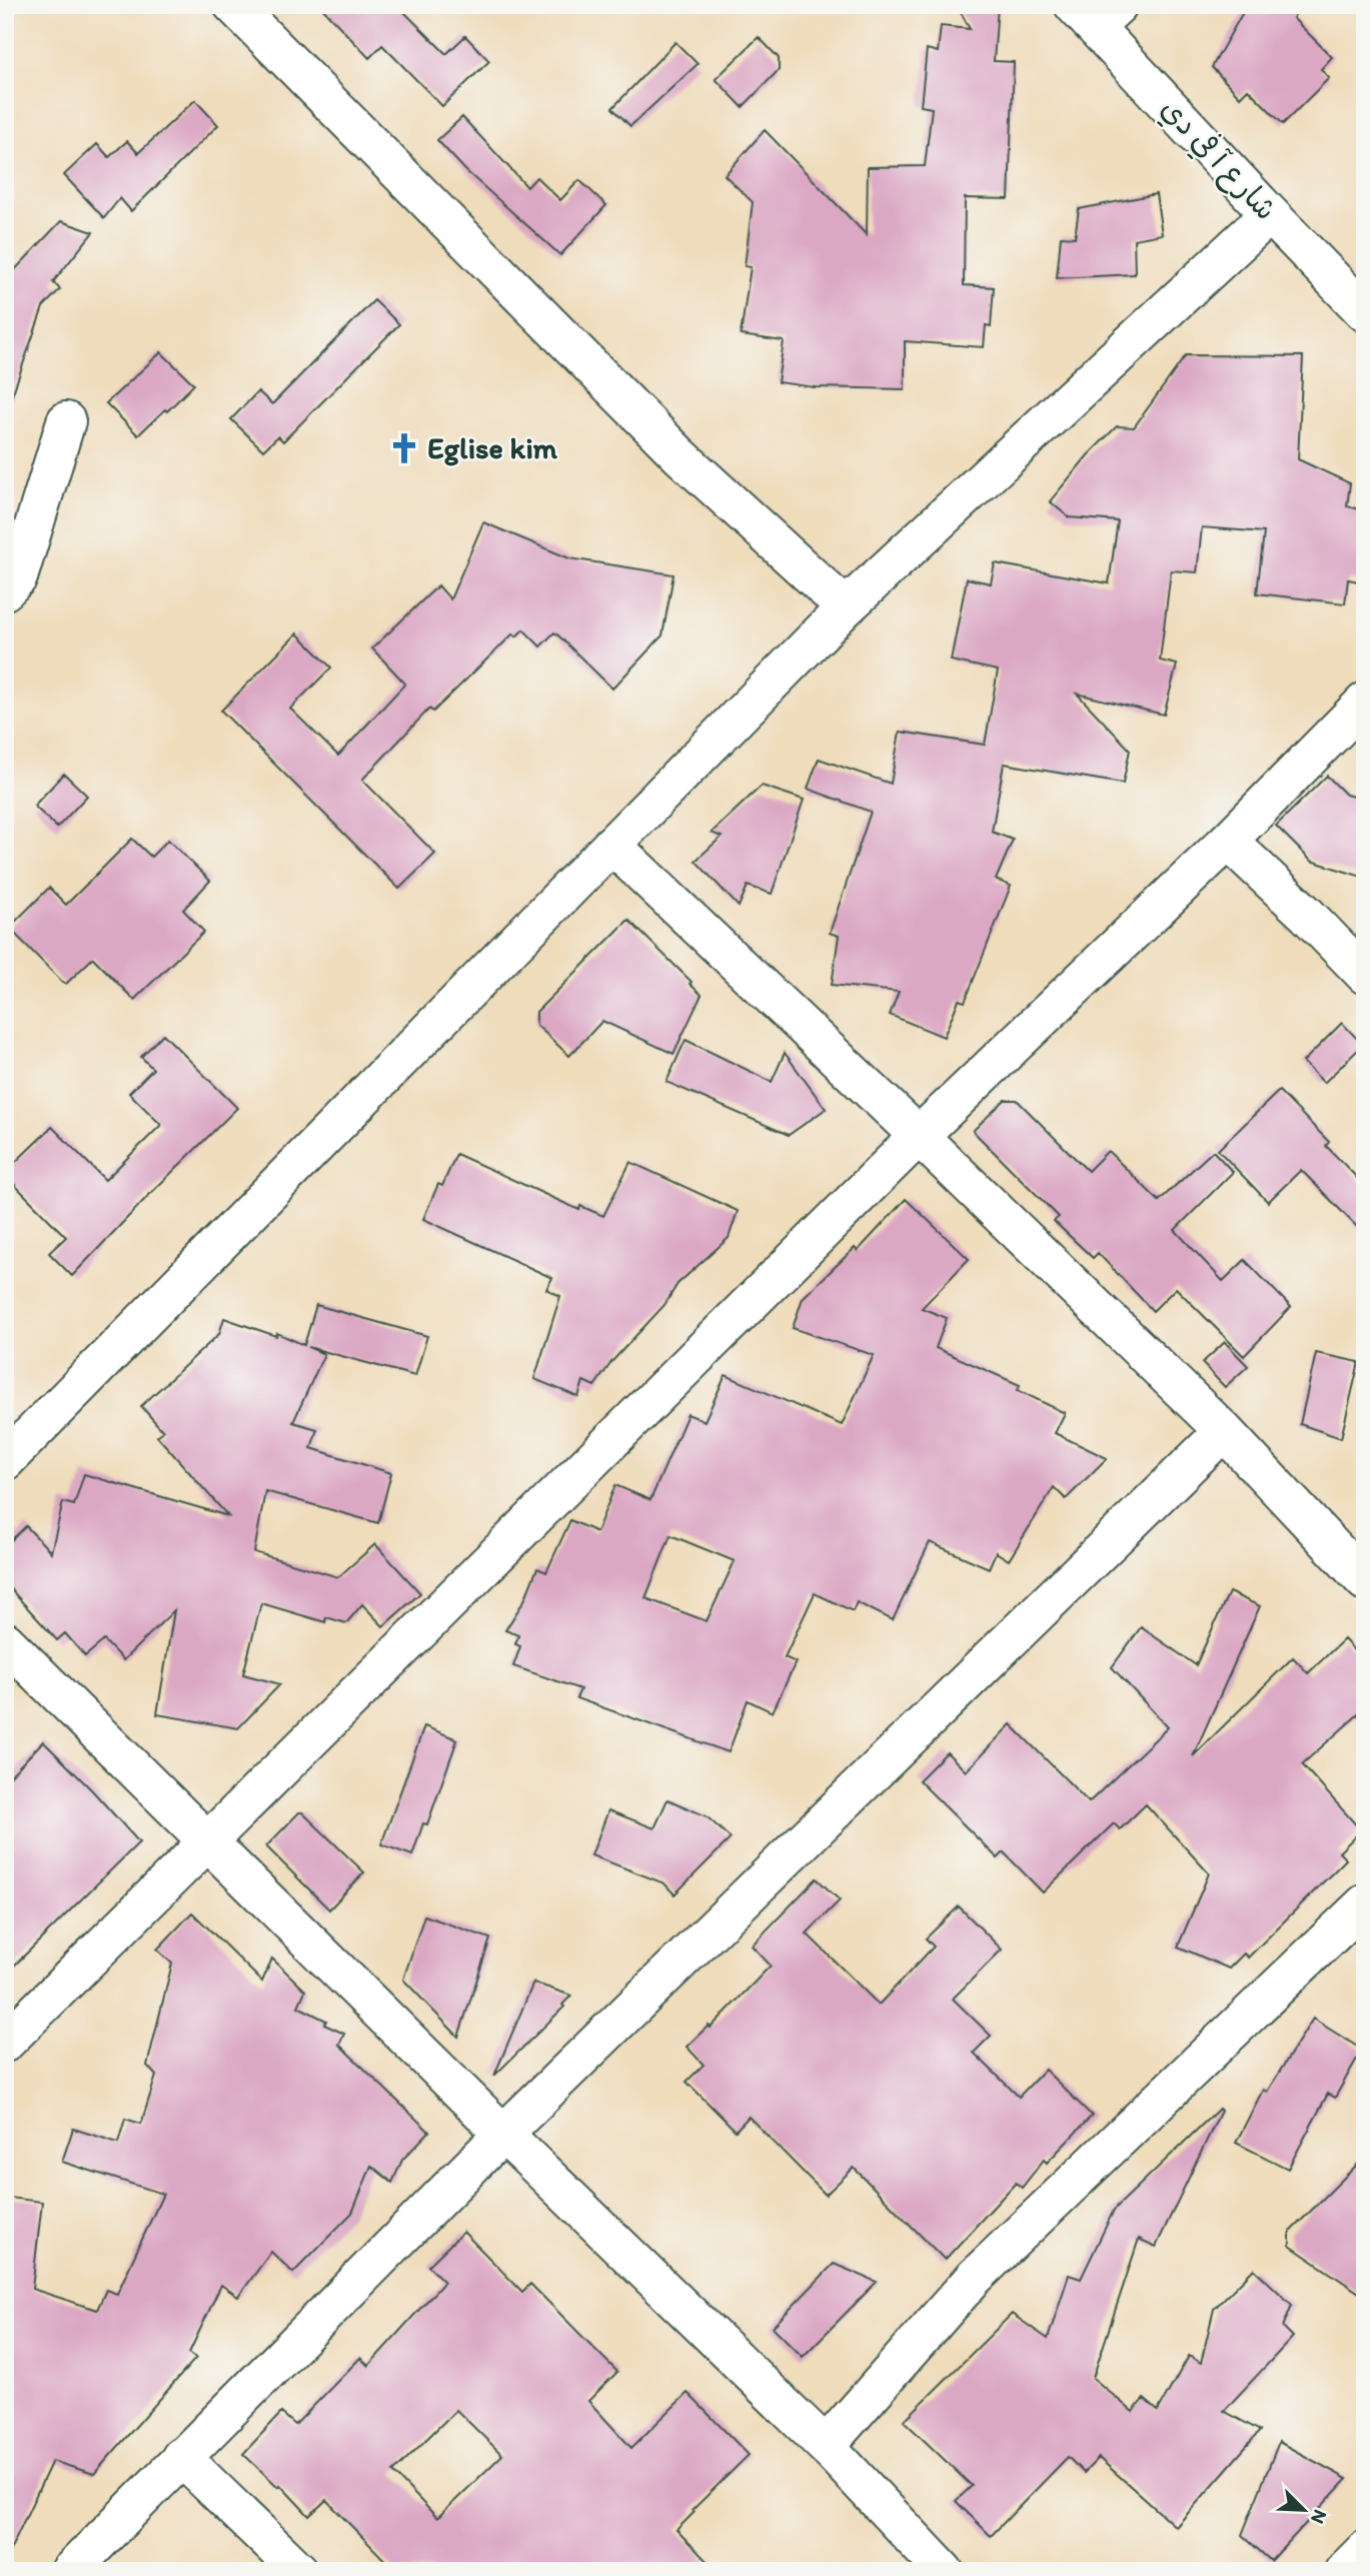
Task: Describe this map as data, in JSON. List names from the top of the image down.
{
  "streets": {
    "street": ["شارع آ في دي"]
  },
  "places": {
    "church": ["Eglise kim"]
  },
  "north": "bottom right"
}
